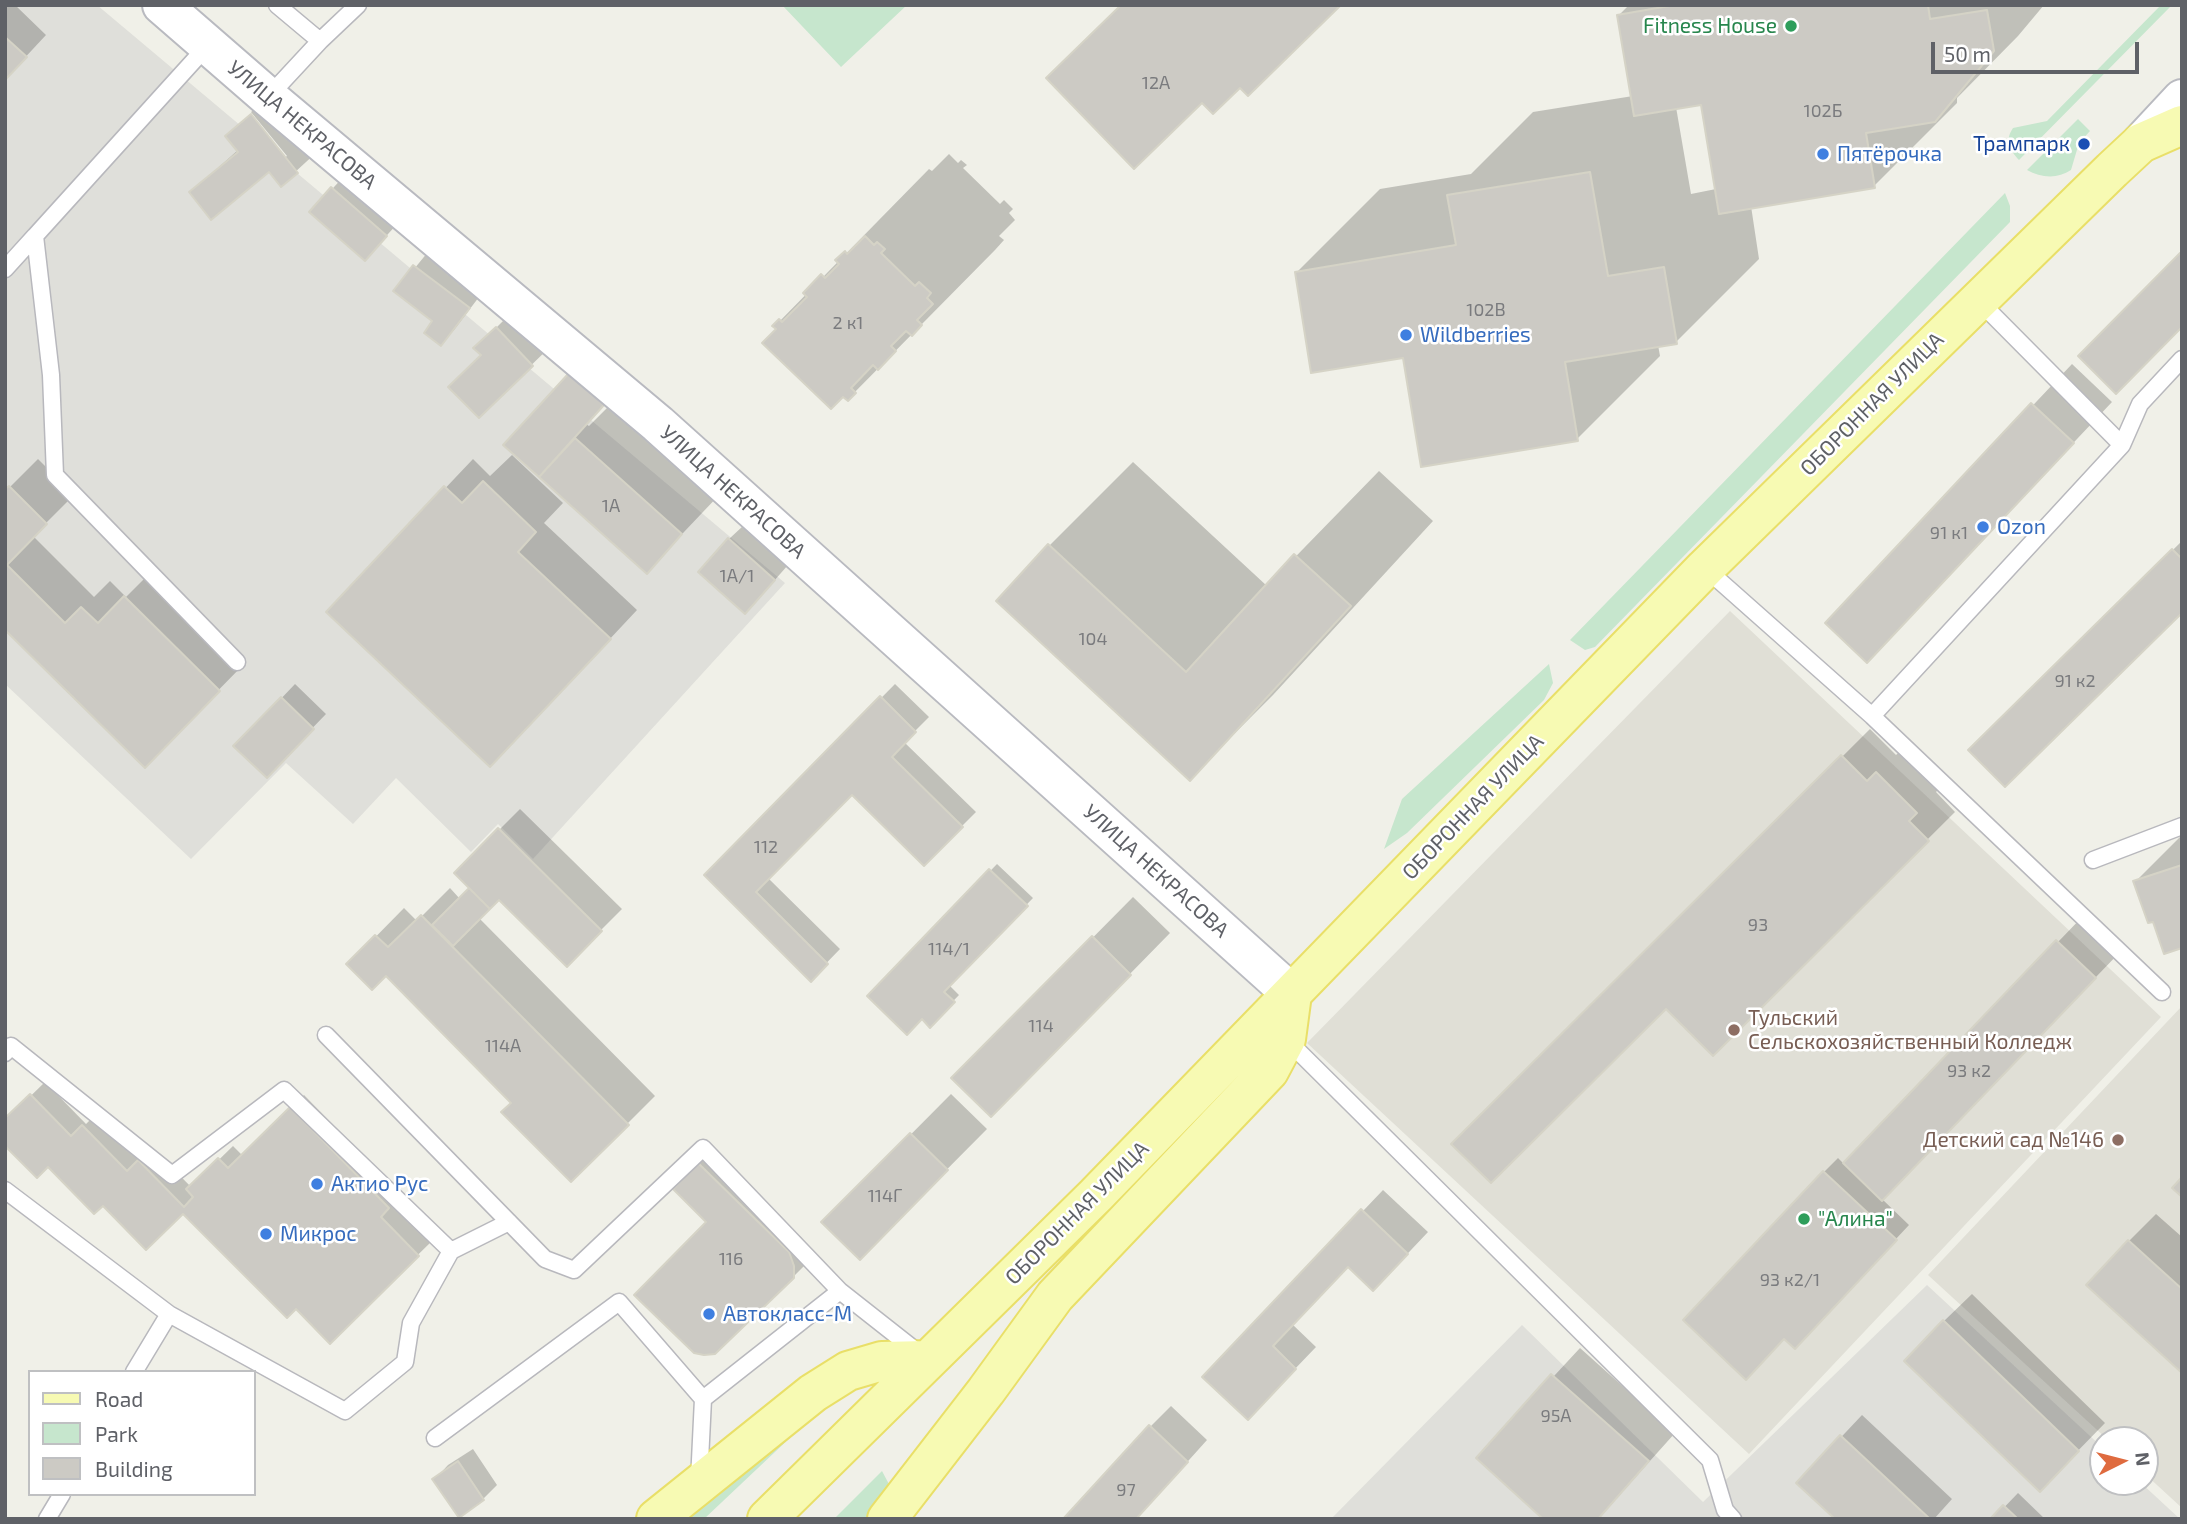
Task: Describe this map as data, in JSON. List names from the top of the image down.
{
  "streets": {
    "main road": ["ОБОРОННАЯ УЛИЦА"],
    "street": ["УЛИЦА НЕКРАСОВА"]
  },
  "crossings": [
    ["УЛИЦА НЕКРАСОВА", "ОБОРОННАЯ УЛИЦА"]
  ],
  "places": [
    "Fitness House",
    "Трампарк",
    "Пятёрочка",
    "Wildberries",
    "Ozon",
    "Тульский Сельскохозяйственный Колледж",
    "Детский сад №146",
    "Актио Рус",
    "\"Алина\"",
    "Микрос",
    "Автокласс-М"
  ],
  "house_numbers": [
    "12А",
    "102Б",
    "102В",
    "2 к1",
    "1А",
    "91 к1",
    "1А/1",
    "104",
    "91 к2",
    "112",
    "93",
    "114/1",
    "114",
    "114А",
    "93 к2",
    "114Г",
    "116",
    "93 к2/1",
    "95А",
    "97"
  ],
  "legend": ["Road", "Park", "Building"],
  "scale_bar": "50 m",
  "north": "right"
}
